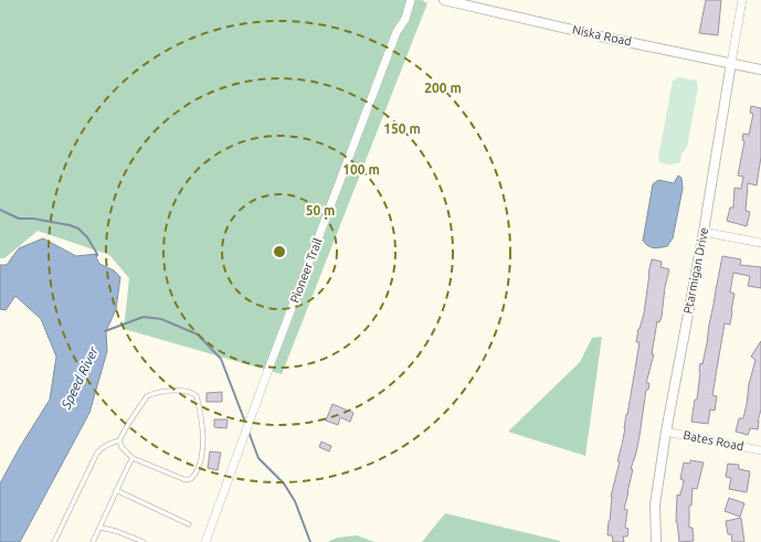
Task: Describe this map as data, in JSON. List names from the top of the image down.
{
  "streets": {
    "street": [
      "Niska Road",
      "Pioneer Trail",
      "Ptarmigan Drive",
      "Bates Road"
    ]
  },
  "crossings": [
    ["Niska Road", "Ptarmigan Drive"],
    ["Ptarmigan Drive", "Bates Road"]
  ],
  "water": ["Speed River"],
  "rings": [
    "200 m",
    "150 m",
    "100 m",
    "50 m"
  ]
}
